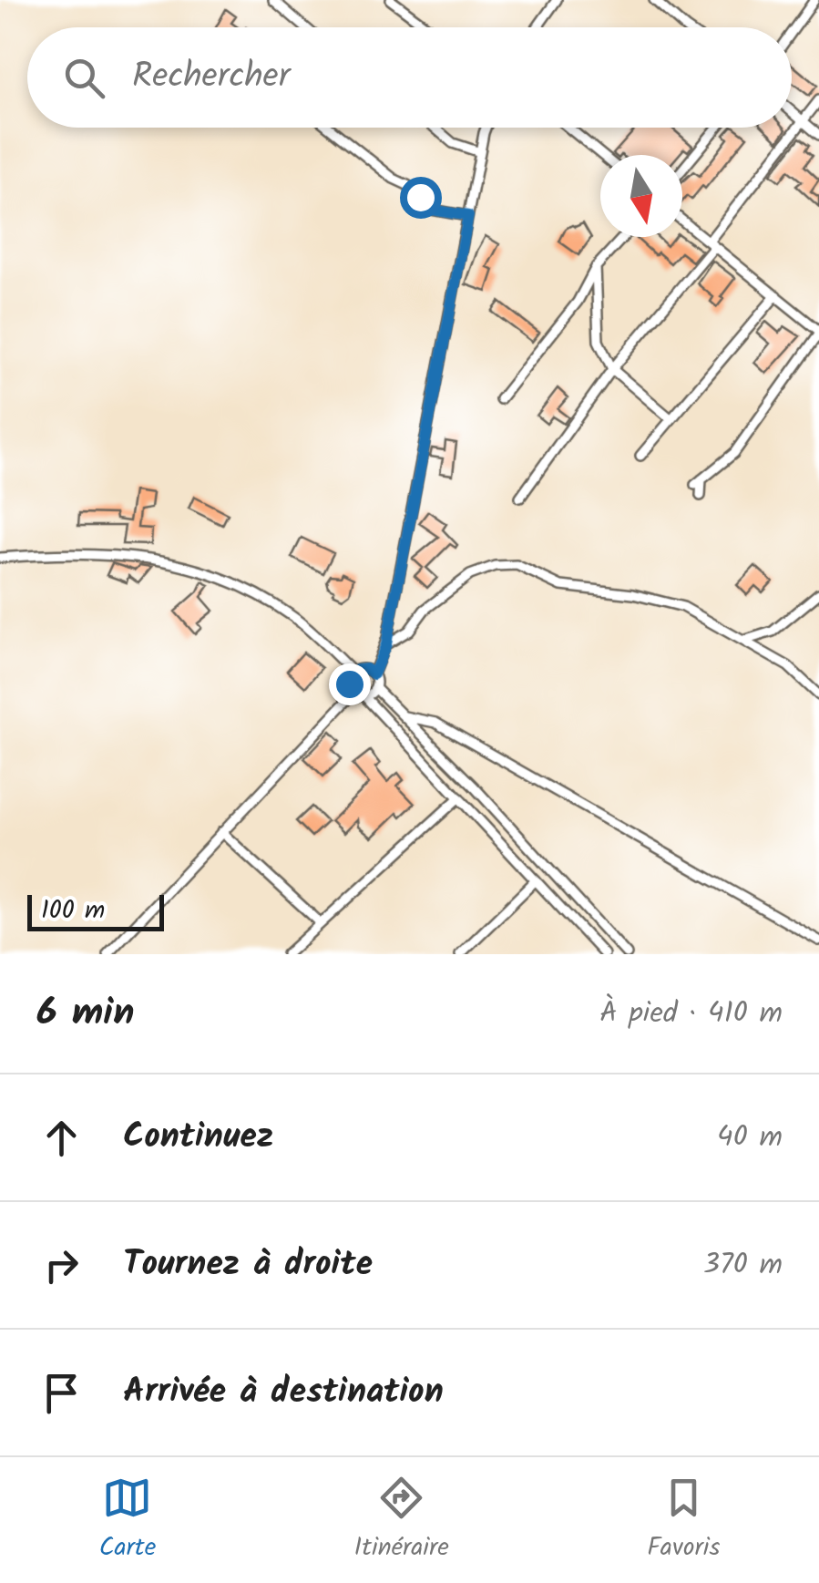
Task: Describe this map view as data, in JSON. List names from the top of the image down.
{
  "scale_bar": "100 m",
  "north": "bottom",
  "page": {
    "search": "Rechercher",
    "scale": "100 m",
    "heading": ["6 min", "À pied · 410 m"],
    "list": [
      ["Continuez", "40 m"],
      ["Tournez à droite", "370 m"],
      "Arrivée à destination"
    ],
    "nav": ["Carte", "Itinéraire", "Favoris"]
  }
}
